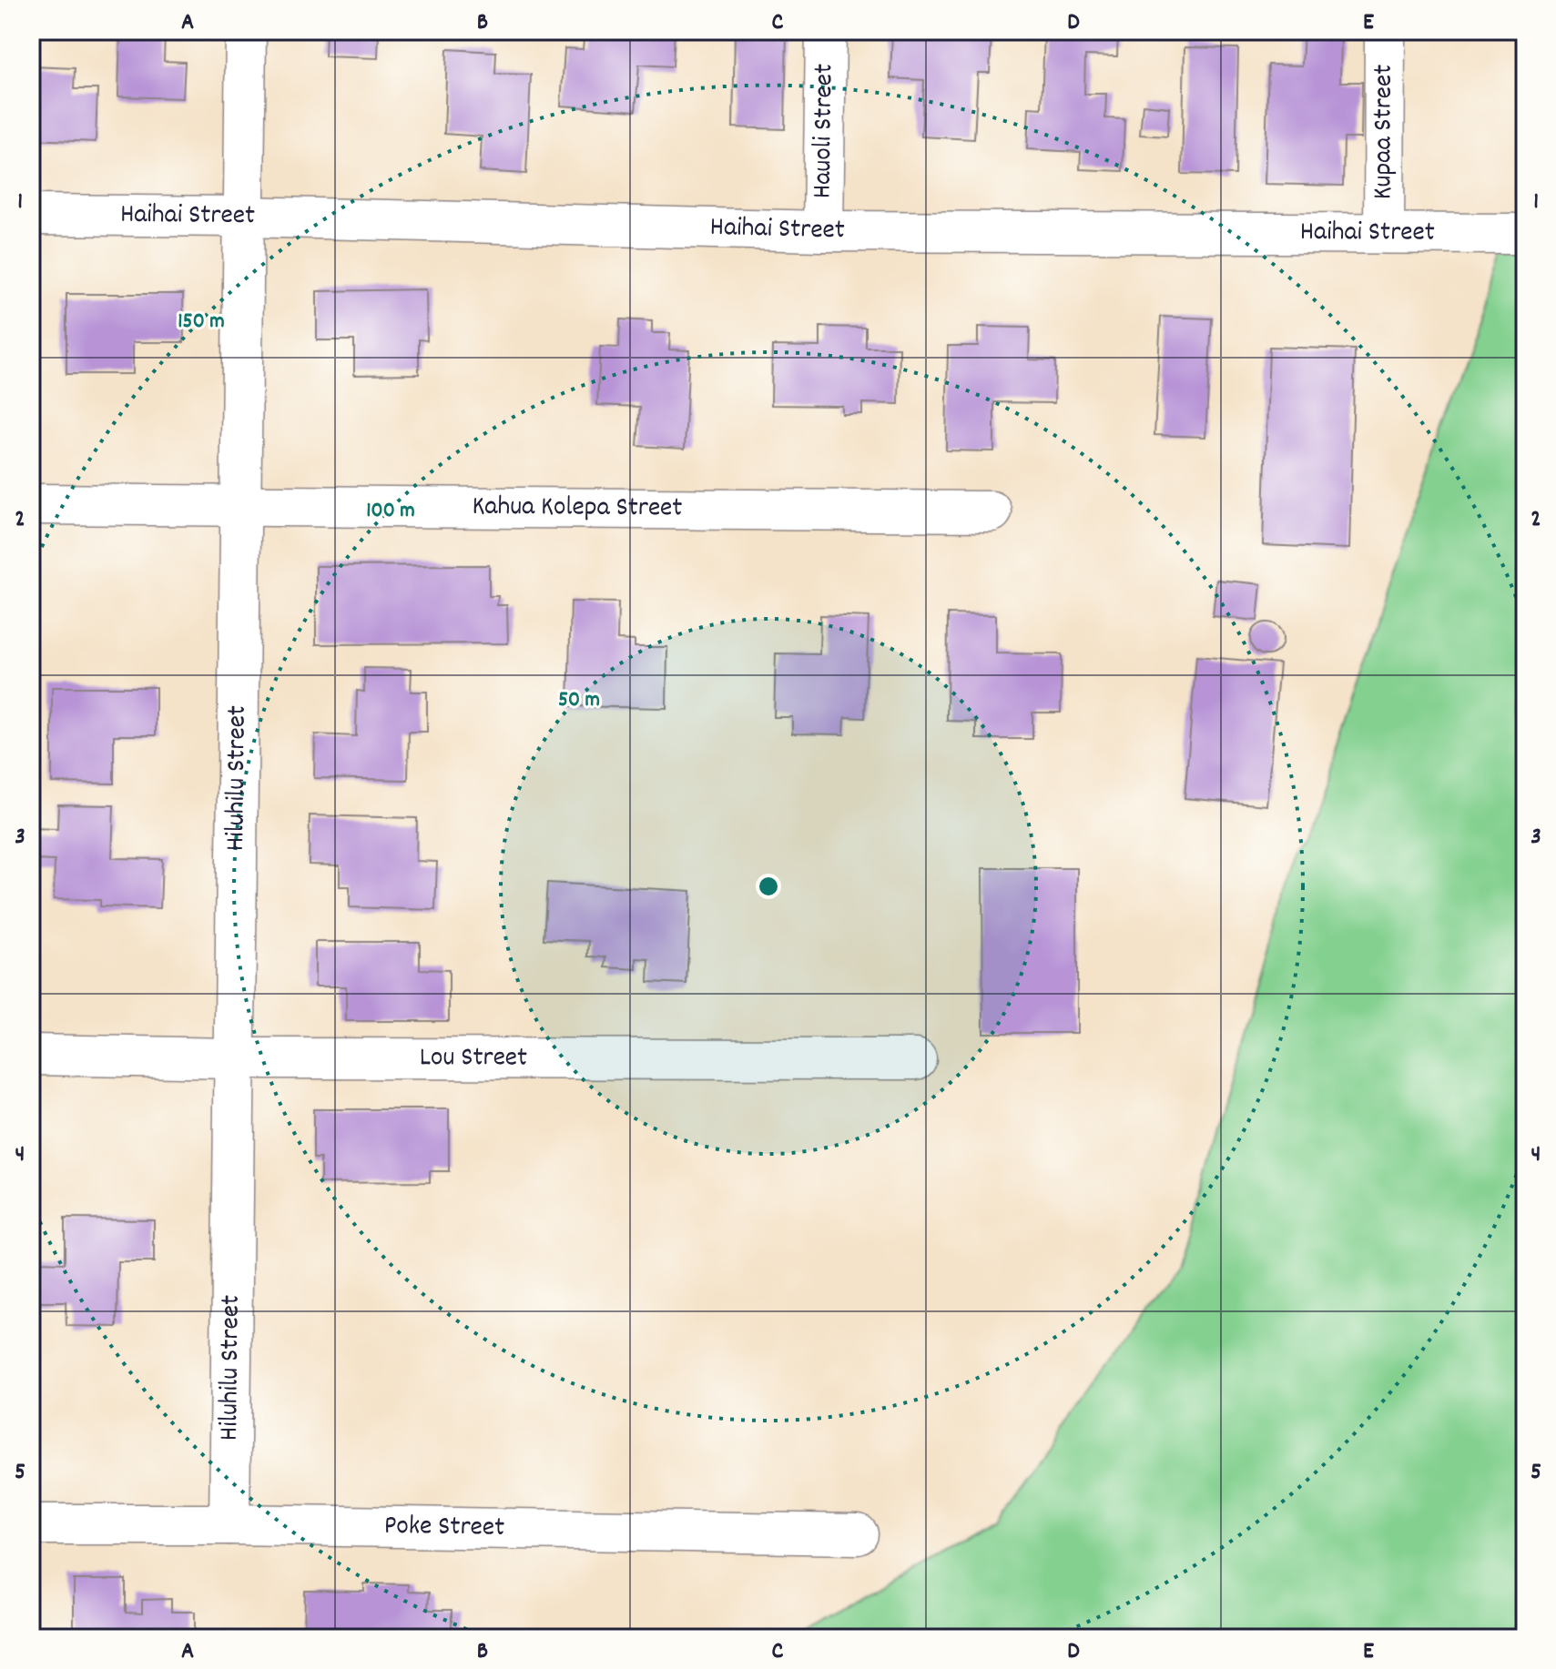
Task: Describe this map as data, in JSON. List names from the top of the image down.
{
  "streets": {
    "street": [
      "Hauoli Street",
      "Kupaa Street",
      "Haihai Street",
      "Kahua Kolepa Street",
      "Hiluhilu Street",
      "Lou Street",
      "Poke Street"
    ]
  },
  "crossings": [
    ["Hauoli Street", "Haihai Street"],
    ["Kupaa Street", "Haihai Street"],
    ["Haihai Street", "Hiluhilu Street"],
    ["Kahua Kolepa Street", "Hiluhilu Street"],
    ["Hiluhilu Street", "Lou Street"],
    ["Hiluhilu Street", "Poke Street"]
  ],
  "grid": {
    "columns": [
      "A",
      "B",
      "C",
      "D",
      "E"
    ],
    "rows": [
      "1",
      "2",
      "3",
      "4",
      "5"
    ]
  },
  "rings": ["150 m", "100 m", "50 m"]
}
